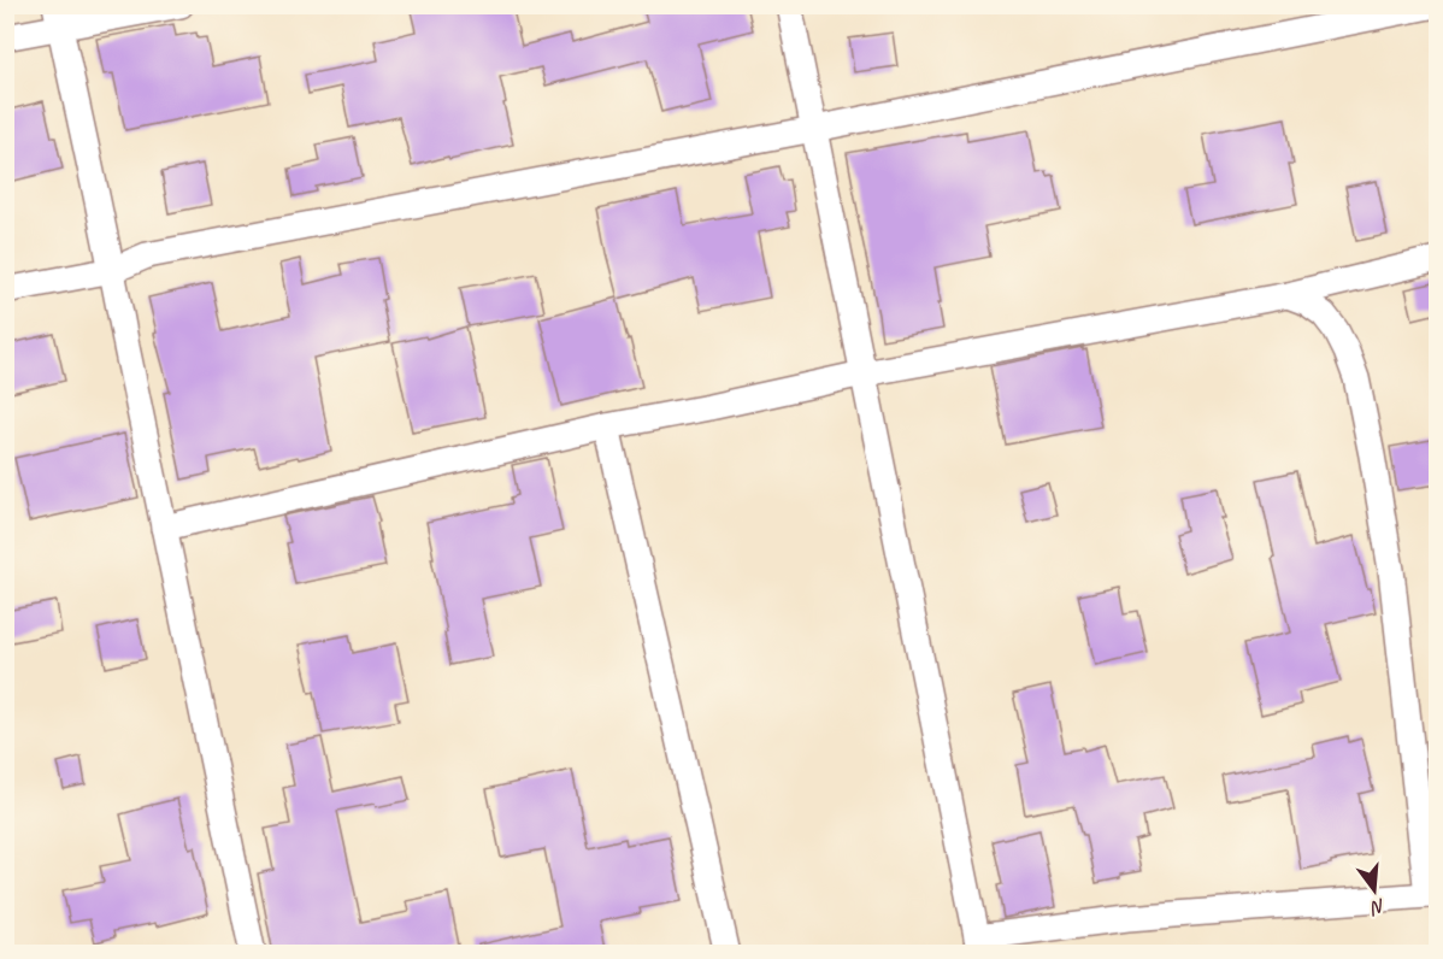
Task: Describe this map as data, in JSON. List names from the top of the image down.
{
  "north": "bottom"
}
